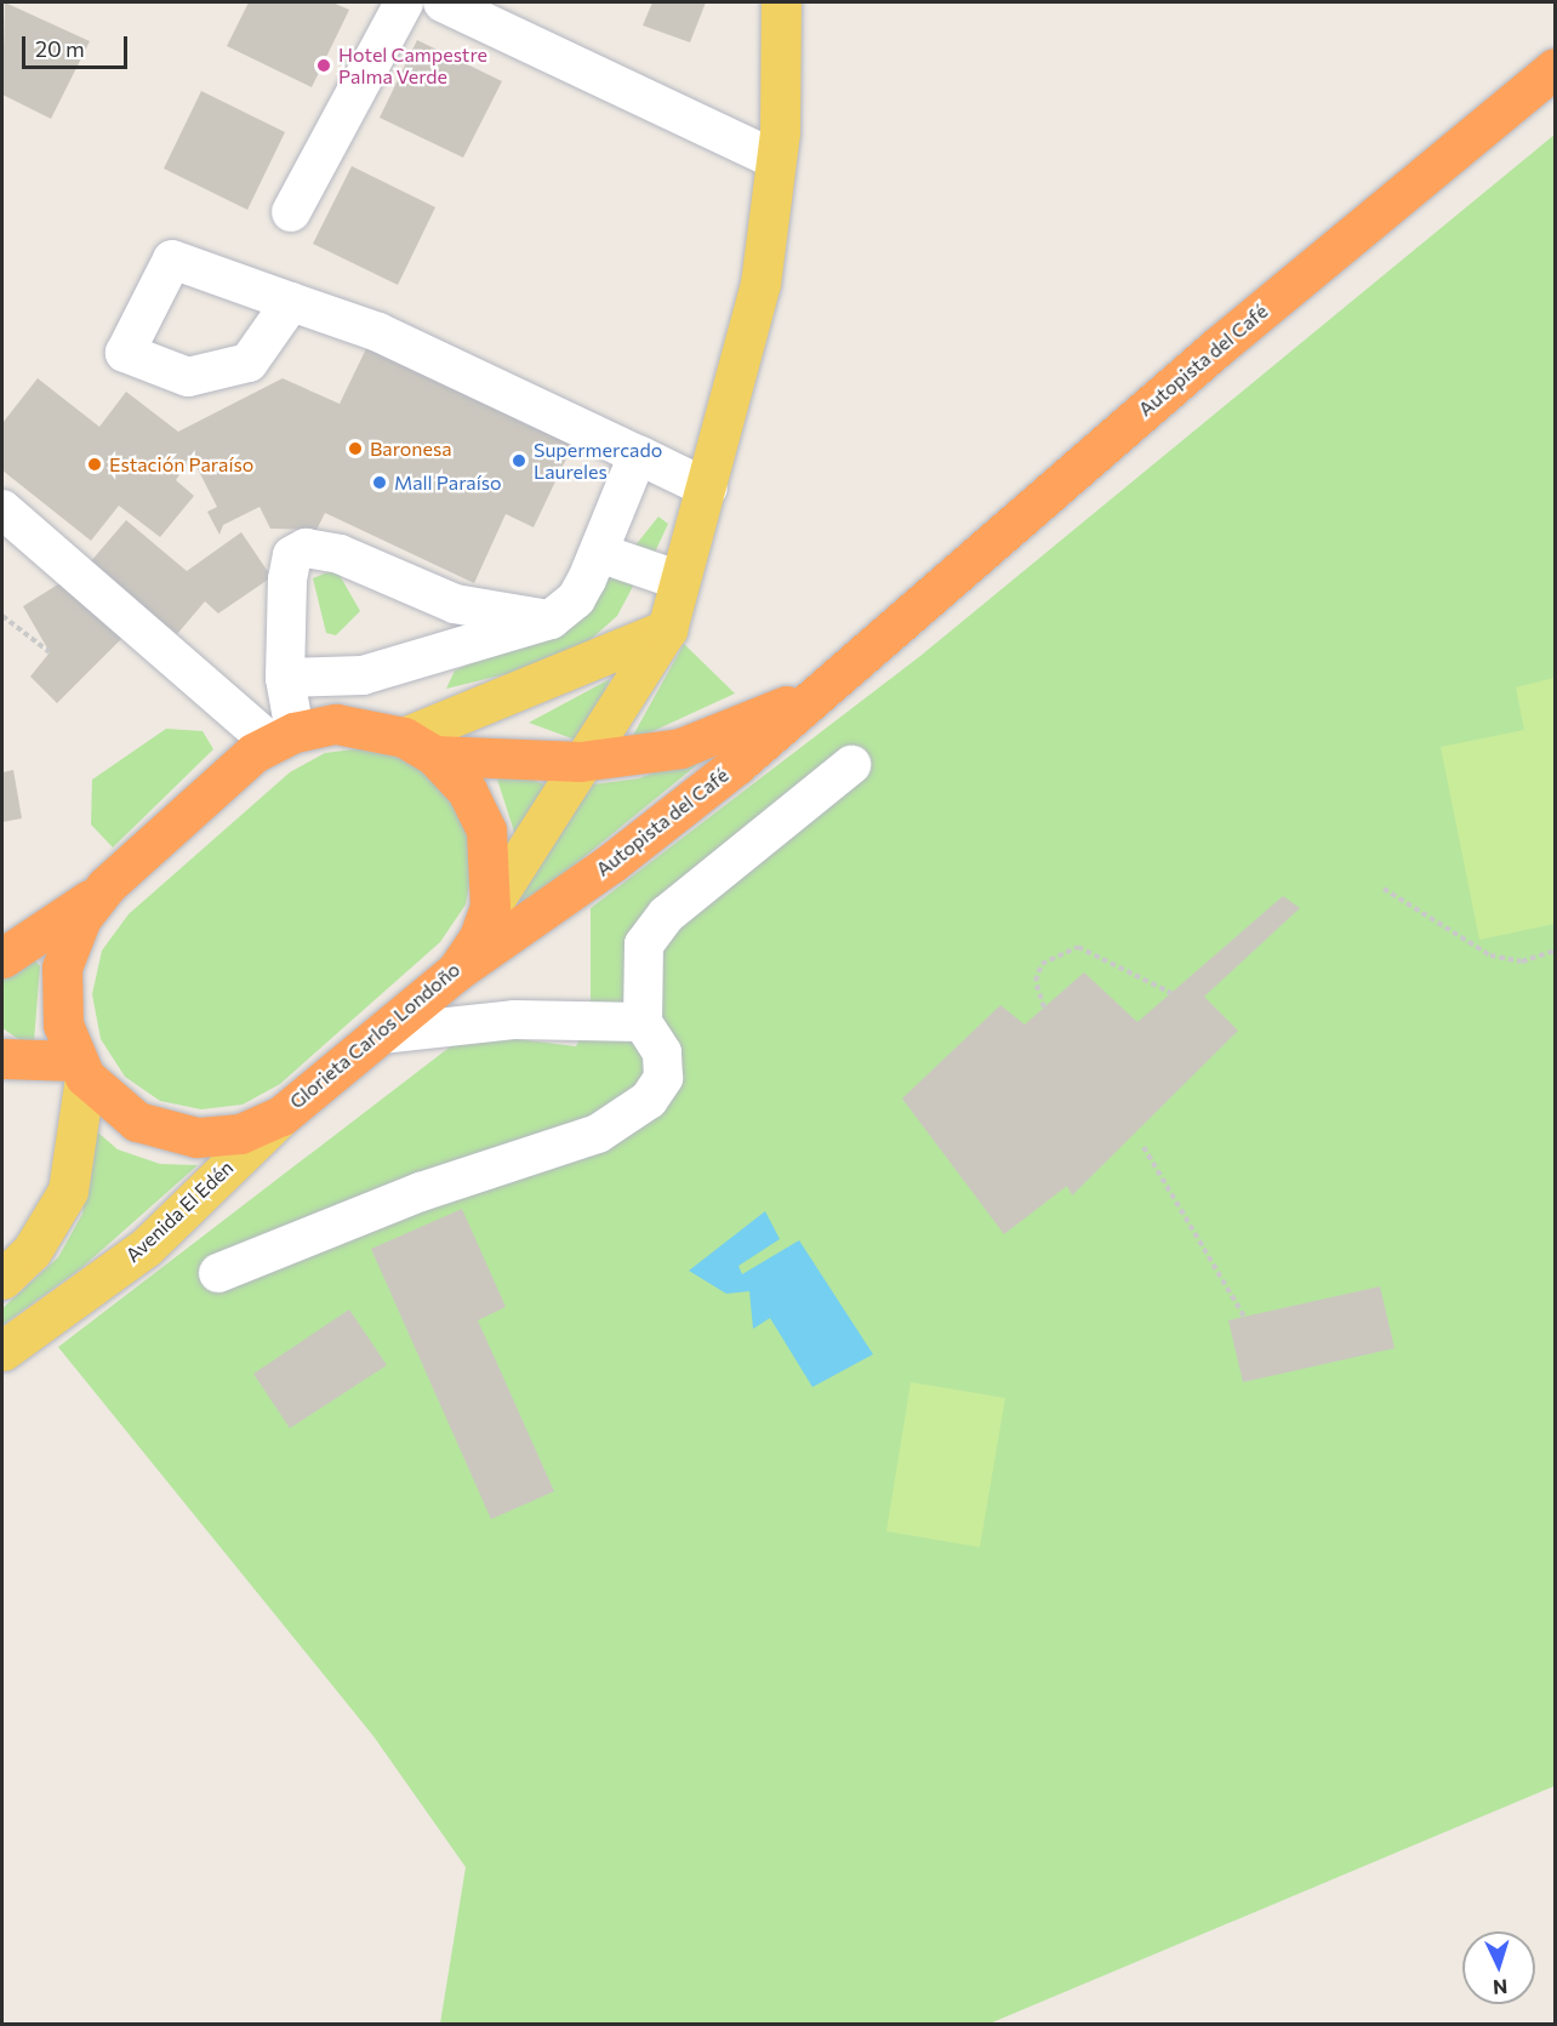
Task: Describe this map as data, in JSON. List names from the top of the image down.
{
  "streets": {
    "highway": ["Autopista del Café", "Glorieta Carlos Londoño"],
    "main road": ["Avenida El Edén"]
  },
  "crossings": [
    ["Autopista del Café", "Glorieta Carlos Londoño"],
    ["Glorieta Carlos Londoño", "Avenida El Edén"]
  ],
  "places": [
    "Hotel Campestre Palma Verde",
    "Baronesa",
    "Supermercado Laureles",
    "Estación Paraíso",
    "Mall Paraíso"
  ],
  "scale_bar": "20 m",
  "north": "bottom"
}
